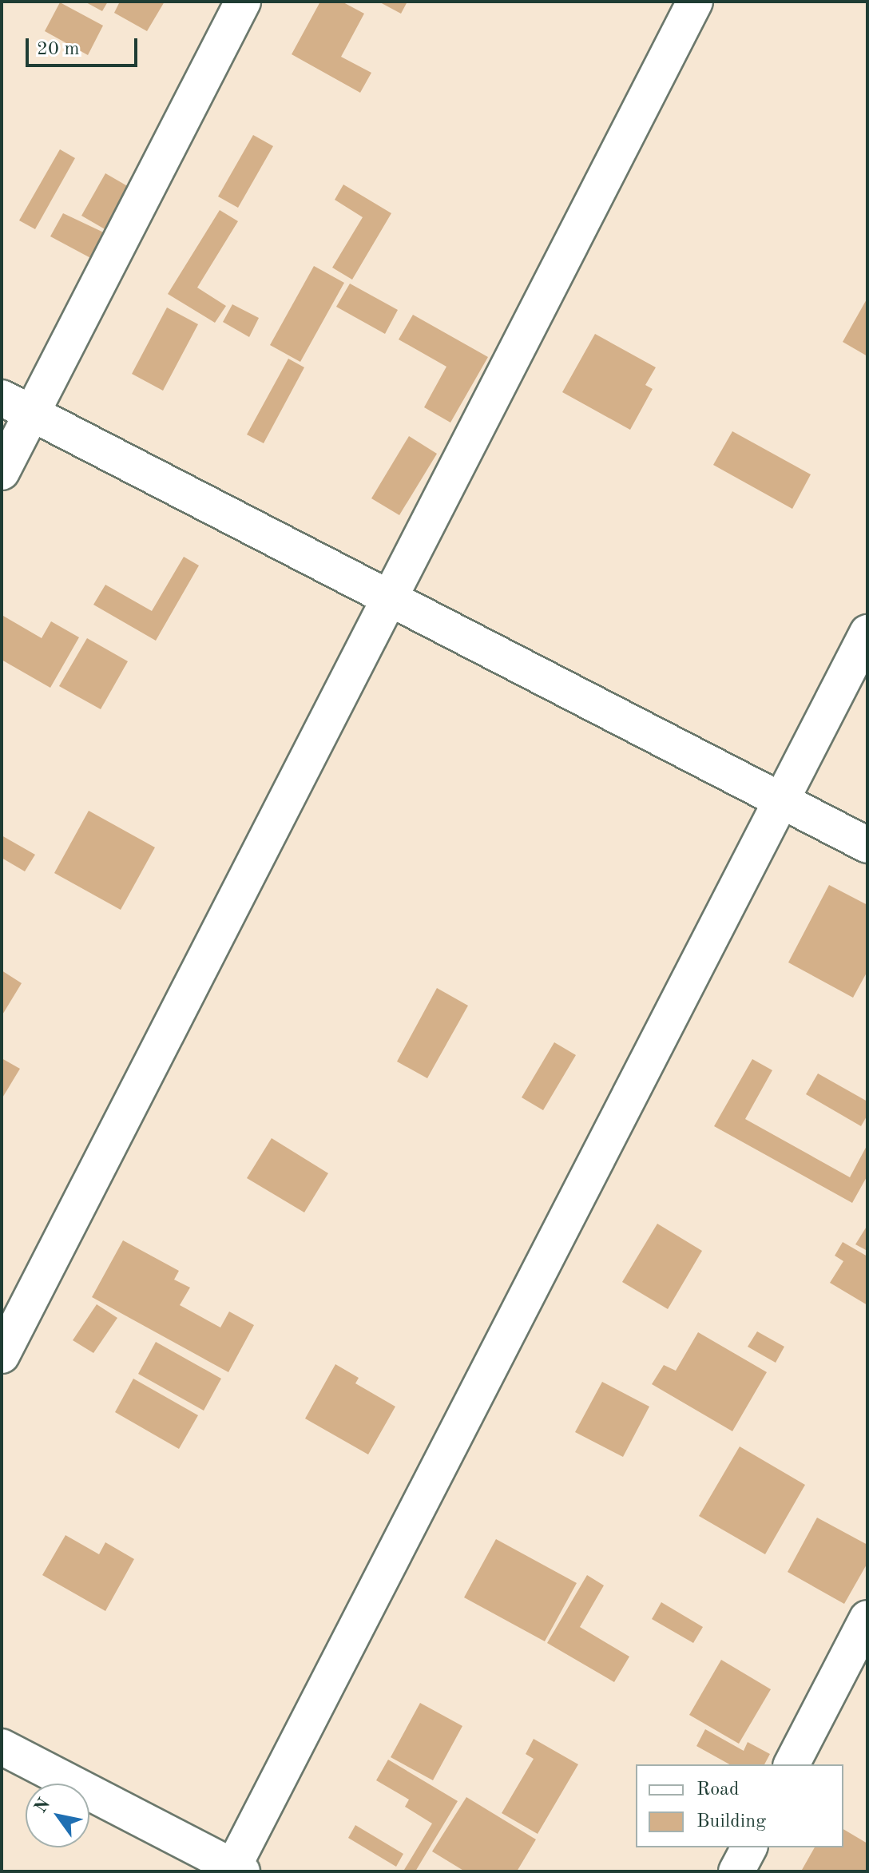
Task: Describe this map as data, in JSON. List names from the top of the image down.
{
  "legend": ["Road", "Building"],
  "scale_bar": "20 m",
  "north": "top left"
}
